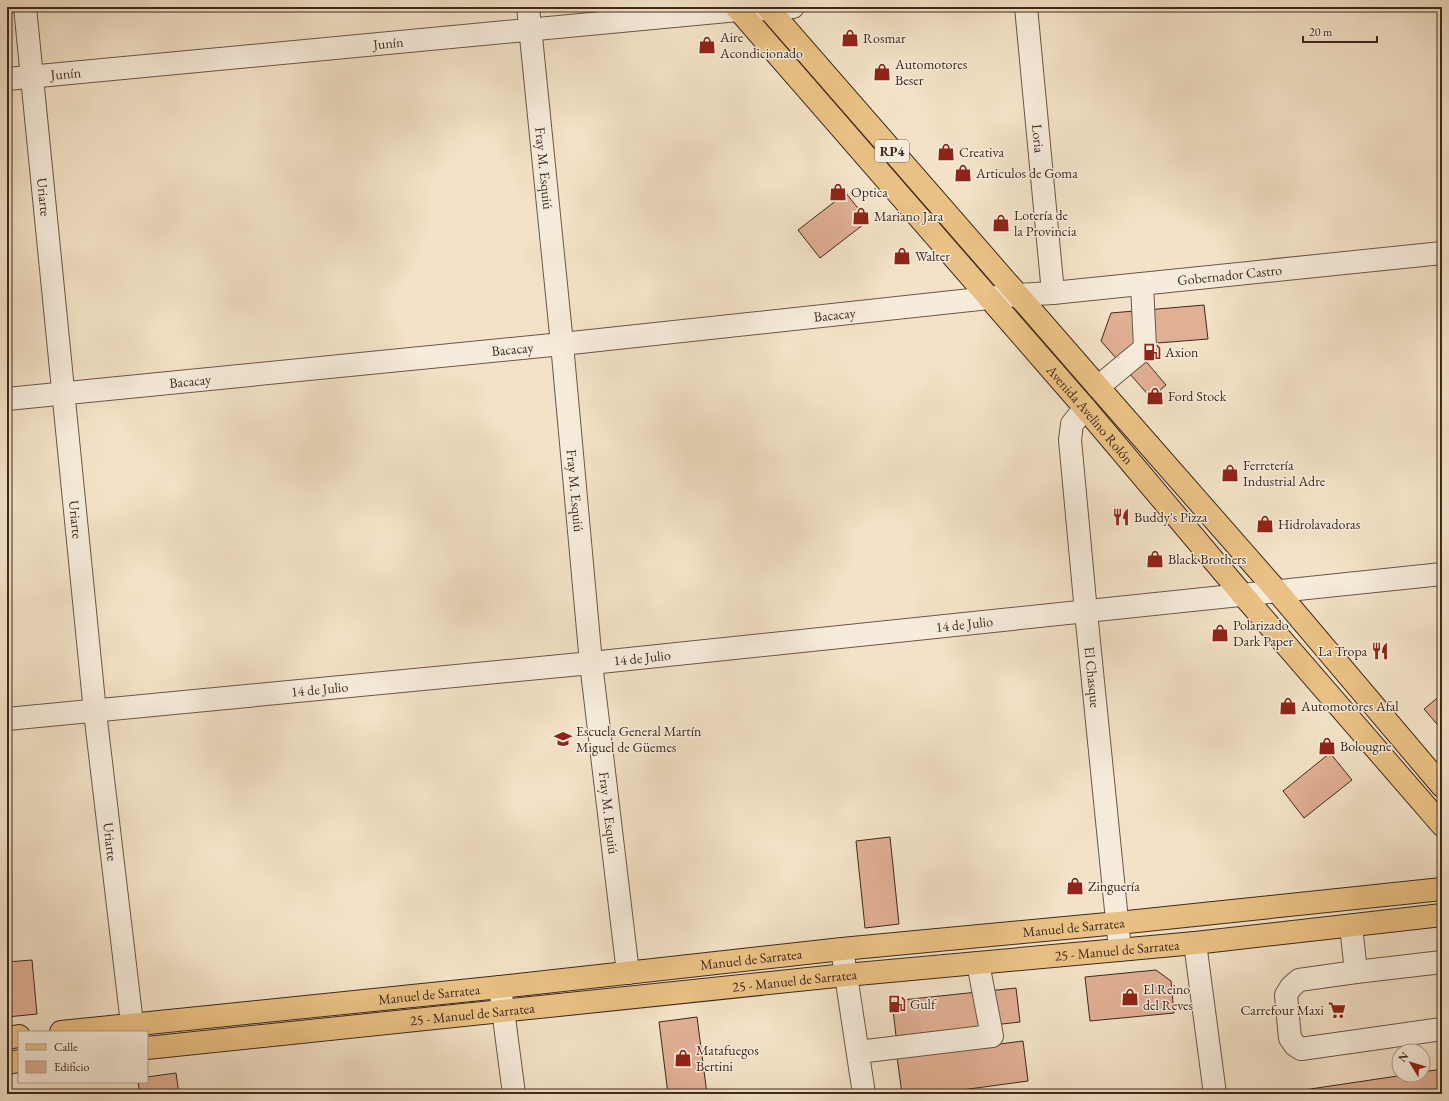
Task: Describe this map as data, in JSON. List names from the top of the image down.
{
  "streets": {
    "main road": [
      "RP4",
      "Avenida Avelino Rolón",
      "Manuel de Sarratea",
      "25 - Manuel de Sarratea"
    ],
    "street": [
      "Junín",
      "Loria",
      "Fray M. Esquiú",
      "Uriarte",
      "Gobernador Castro",
      "Bacacay",
      "14 de Julio",
      "El Chasque"
    ]
  },
  "crossings": [
    ["Junín", "Fray M. Esquiú"],
    ["Junín", "Uriarte"],
    ["Junín", "Avenida Avelino Rolón"],
    ["Loria", "Gobernador Castro"],
    ["Fray M. Esquiú", "Bacacay"],
    ["Fray M. Esquiú", "14 de Julio"],
    ["Fray M. Esquiú", "Manuel de Sarratea"],
    ["Uriarte", "Bacacay"],
    ["Uriarte", "14 de Julio"],
    ["Uriarte", "Manuel de Sarratea"],
    ["Gobernador Castro", "Bacacay"],
    ["Gobernador Castro", "Avenida Avelino Rolón"],
    ["Bacacay", "Avenida Avelino Rolón"],
    ["Avenida Avelino Rolón", "14 de Julio"],
    ["Avenida Avelino Rolón", "El Chasque"],
    ["14 de Julio", "El Chasque"],
    ["El Chasque", "Manuel de Sarratea"],
    ["El Chasque", "25 - Manuel de Sarratea"]
  ],
  "places": {
    "shop": [
      "Rosmar",
      "Aire Acondicionado",
      "Automotores Beser",
      "Creativa",
      "Articulos de Goma",
      "Optica",
      "Mariano Jara",
      "Lotería de la Provincia",
      "Walter",
      "Ford Stock",
      "Ferretería Industrial Adre",
      "Hidrolavadoras",
      "Black Brothers",
      "Polarizado Dark Paper",
      "Automotores Afal",
      "Bolougne",
      "Zinguería",
      "El Reino del Reves",
      "Matafuegos Bertini"
    ],
    "fuel station": ["Axion", "Gulf"],
    "restaurant": ["Buddy's Pizza", "La Tropa"],
    "school or university": ["Escuela General Martín Miguel de Güemes"],
    "supermarket": ["Carrefour Maxi"]
  },
  "legend": ["Calle", "Edificio"],
  "scale_bar": "20 m",
  "north": "top left"
}
